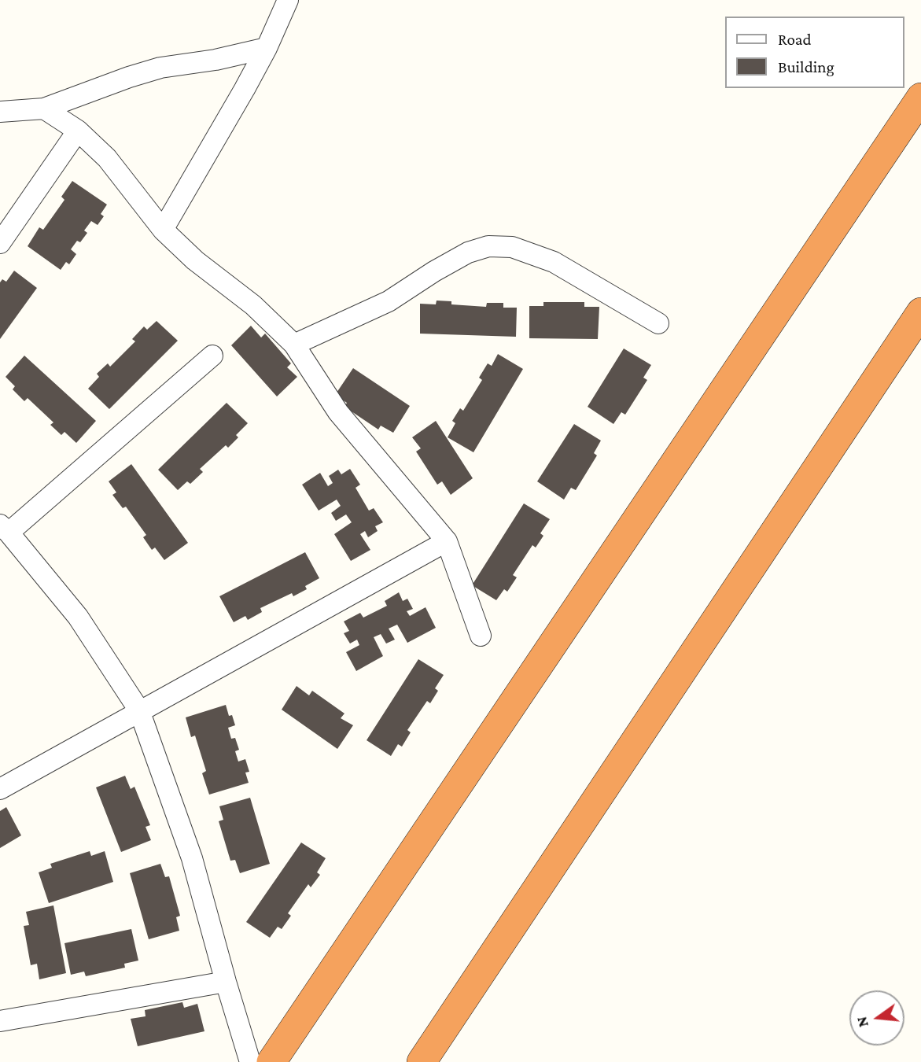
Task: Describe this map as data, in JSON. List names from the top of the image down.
{
  "legend": ["Road", "Building"],
  "north": "left"
}
